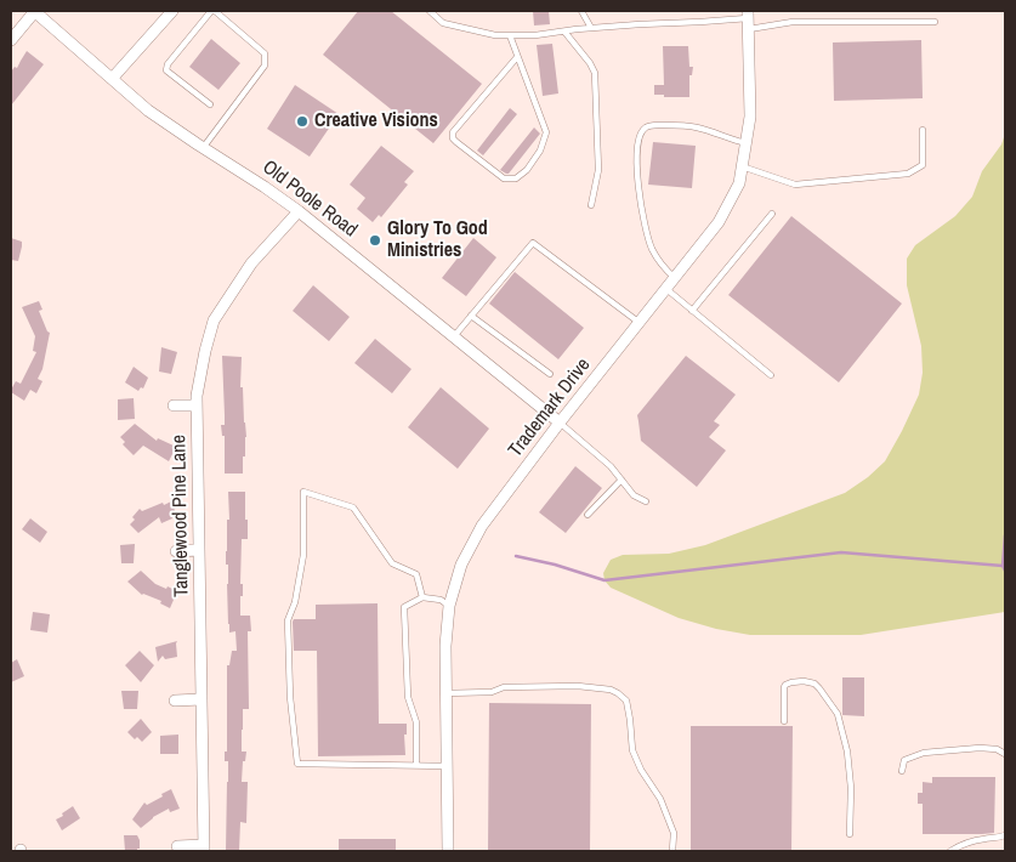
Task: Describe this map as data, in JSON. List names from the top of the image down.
{
  "streets": {
    "street": ["Old Poole Road", "Trademark Drive", "Tanglewood Pine Lane"]
  },
  "crossings": [
    ["Old Poole Road", "Trademark Drive"],
    ["Old Poole Road", "Tanglewood Pine Lane"]
  ],
  "places": ["Creative Visions", "Glory To God Ministries"]
}
